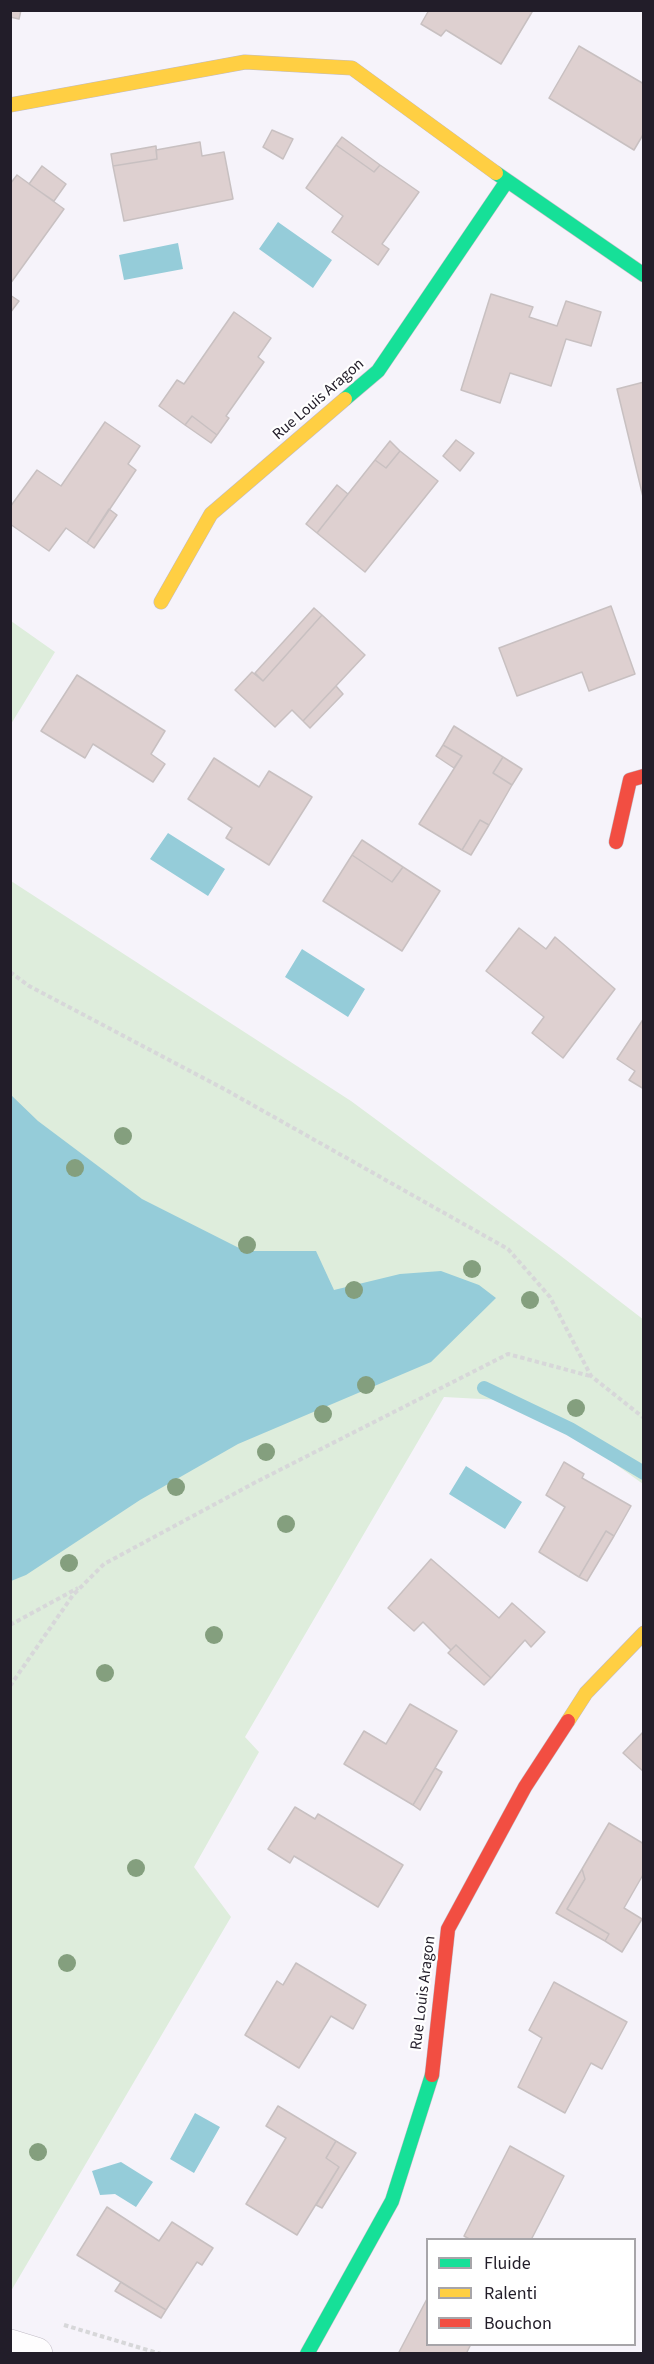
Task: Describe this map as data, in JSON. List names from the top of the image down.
{
  "streets": {
    "street": ["Rue Louis Aragon"]
  },
  "legend": ["Fluide", "Ralenti", "Bouchon"]
}
